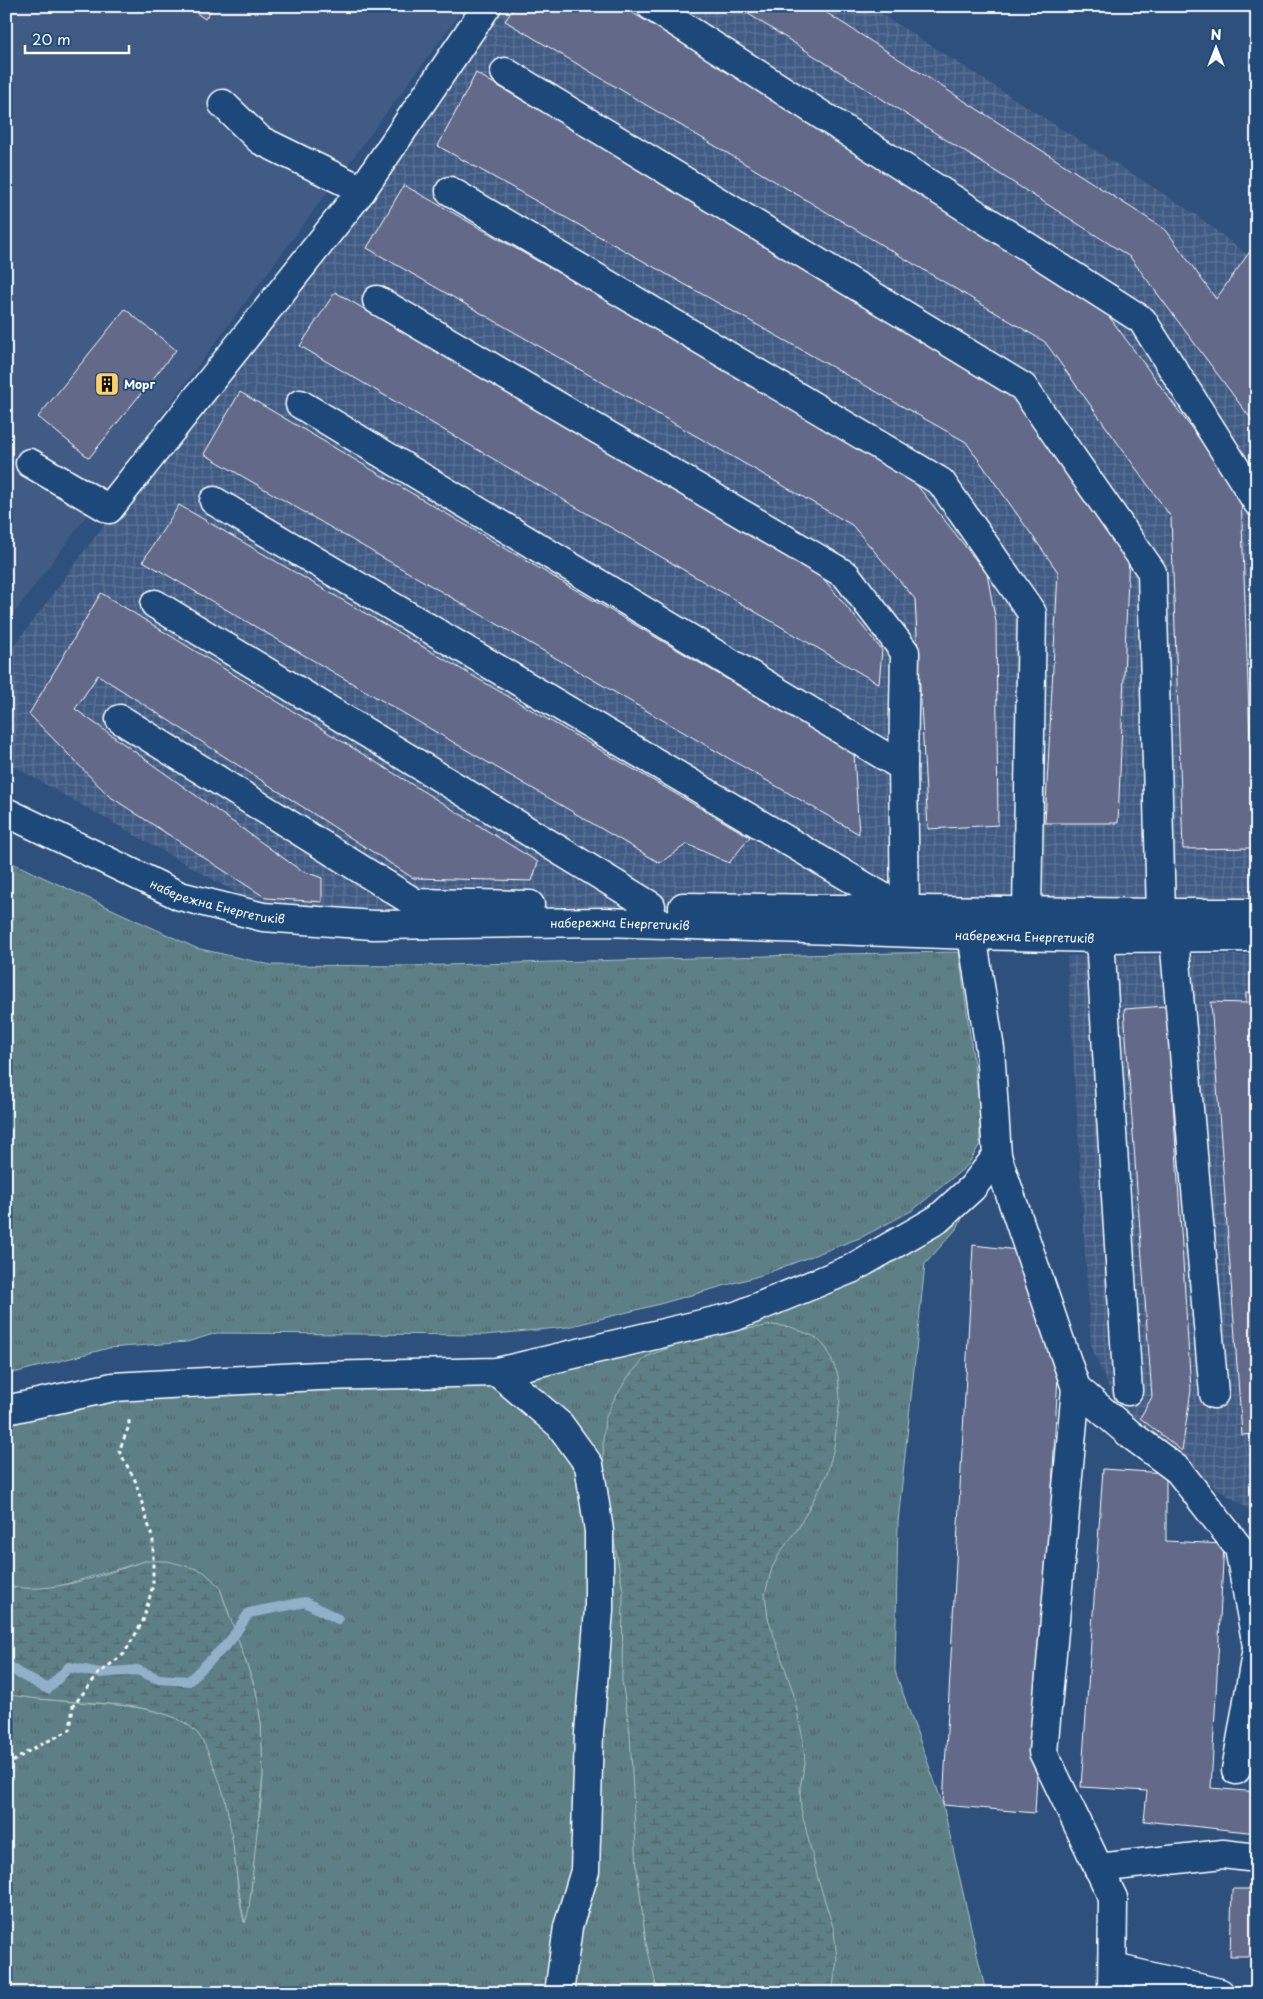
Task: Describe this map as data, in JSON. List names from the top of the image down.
{
  "streets": {
    "street": ["набережна Енергетиків"]
  },
  "places": {
    "building": ["Морг"]
  },
  "scale_bar": "20 m",
  "north": "top"
}
